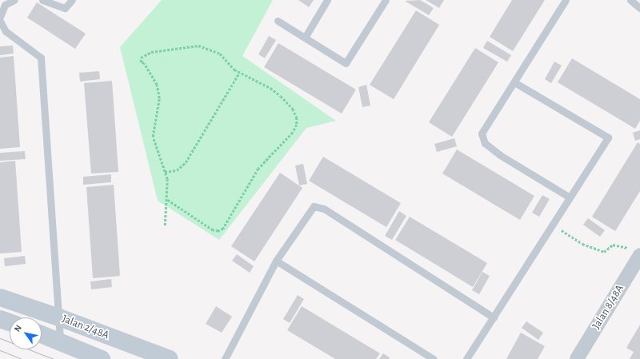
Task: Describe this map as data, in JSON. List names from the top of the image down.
{
  "streets": {
    "main road": ["Jalan 2/48A"],
    "street": ["Jalan 8/48A"]
  },
  "north": "top left"
}
